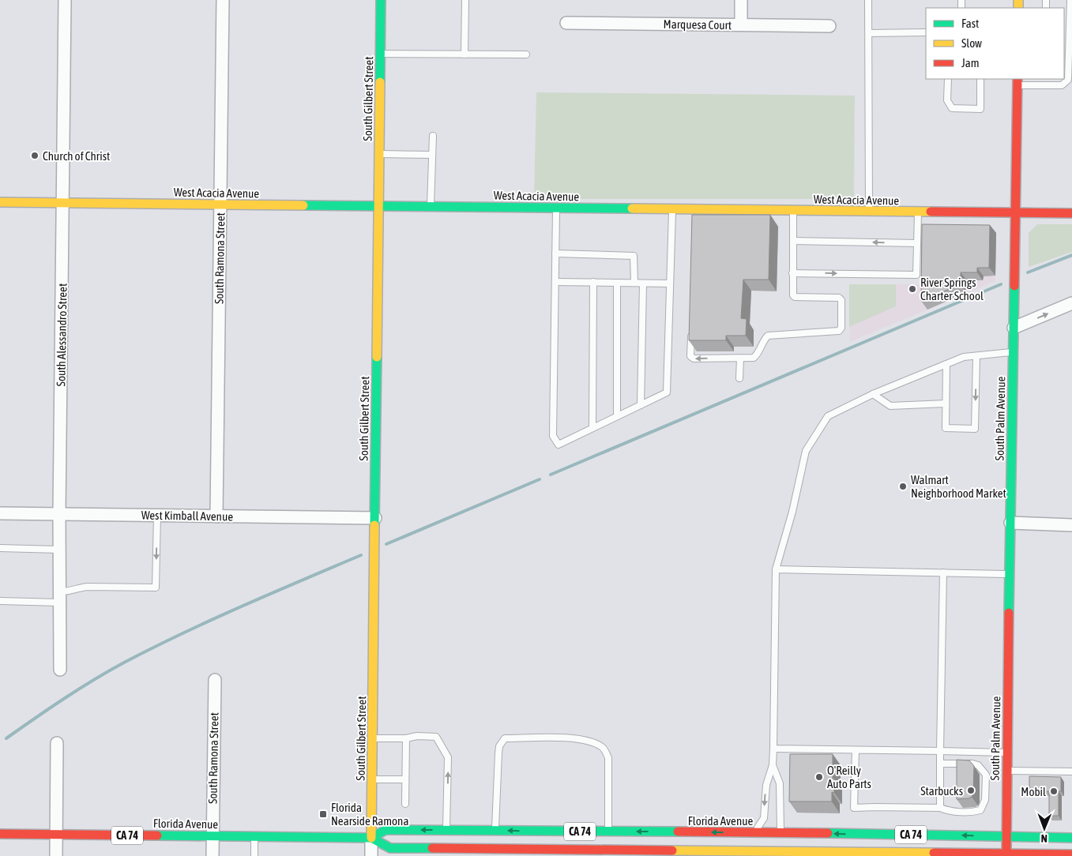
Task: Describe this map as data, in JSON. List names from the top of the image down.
{
  "streets": {
    "street": [
      "Marquesa Court",
      "South Gilbert Street",
      "West Acacia Avenue",
      "South Ramona Street",
      "South Alessandro Street",
      "South Palm Avenue",
      "West Kimball Avenue",
      "Florida Avenue",
      "CA 74"
    ]
  },
  "crossings": [
    ["South Gilbert Street", "West Acacia Avenue"],
    ["South Gilbert Street", "West Kimball Avenue"],
    ["South Gilbert Street", "Florida Avenue"],
    ["West Acacia Avenue", "South Ramona Street"],
    ["West Acacia Avenue", "South Alessandro Street"],
    ["West Acacia Avenue", "South Palm Avenue"],
    ["South Ramona Street", "West Kimball Avenue"],
    ["South Ramona Street", "Florida Avenue"],
    ["South Alessandro Street", "West Kimball Avenue"],
    ["South Palm Avenue", "Florida Avenue"]
  ],
  "places": {
    "other": [
      "Church of Christ",
      "River Springs Charter School",
      "Walmart Neighborhood Market",
      "O'Reilly Auto Parts",
      "Starbucks",
      "Mobil"
    ],
    "transit": ["Florida Nearside Ramona"]
  },
  "legend": ["Fast", "Slow", "Jam"],
  "north": "bottom"
}
